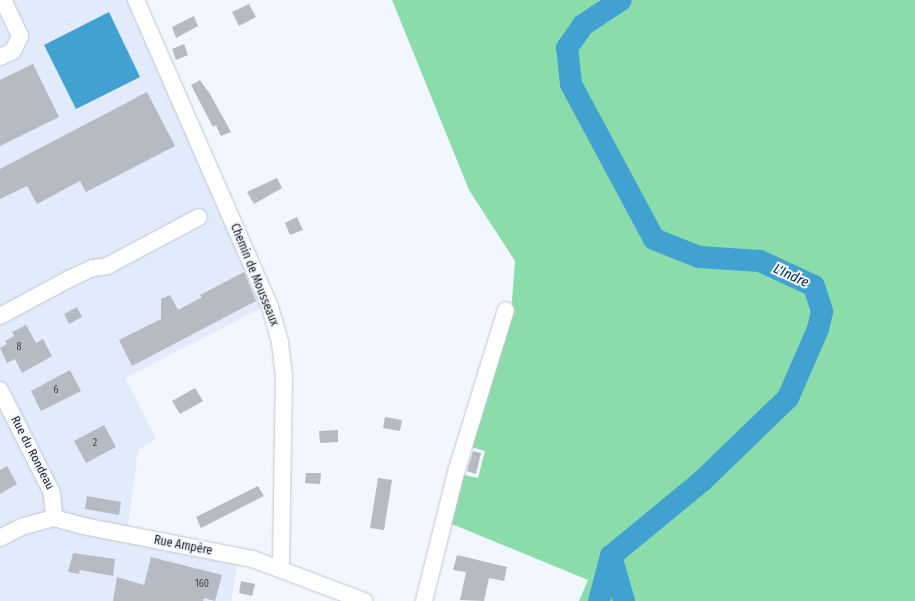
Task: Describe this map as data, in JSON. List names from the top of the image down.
{
  "streets": {
    "street": ["Chemin de Mousseaux", "Rue du Rondeau", "Rue Ampère"]
  },
  "crossings": [
    ["Chemin de Mousseaux", "Rue Ampère"],
    ["Rue du Rondeau", "Rue Ampère"]
  ],
  "water": ["L'Indre"],
  "house_numbers": [
    "8",
    "6",
    "2",
    "160"
  ]
}
